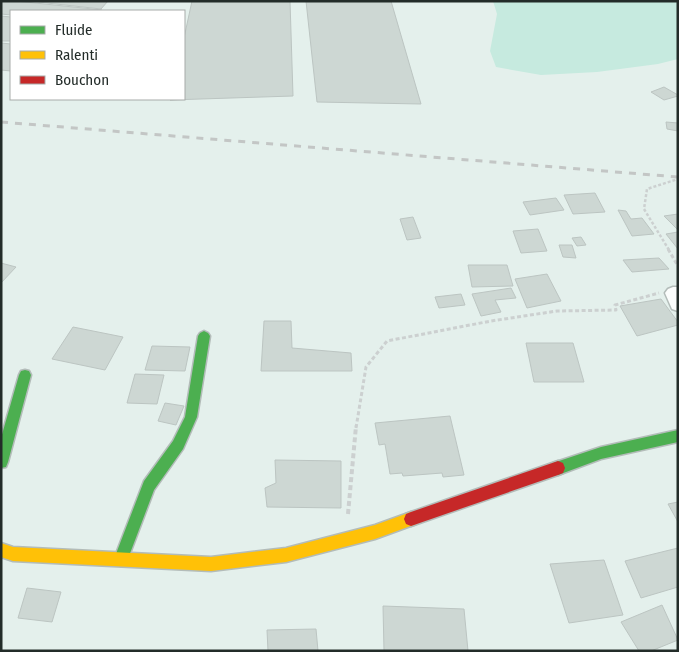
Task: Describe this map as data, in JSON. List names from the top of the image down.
{
  "legend": ["Fluide", "Ralenti", "Bouchon"]
}
